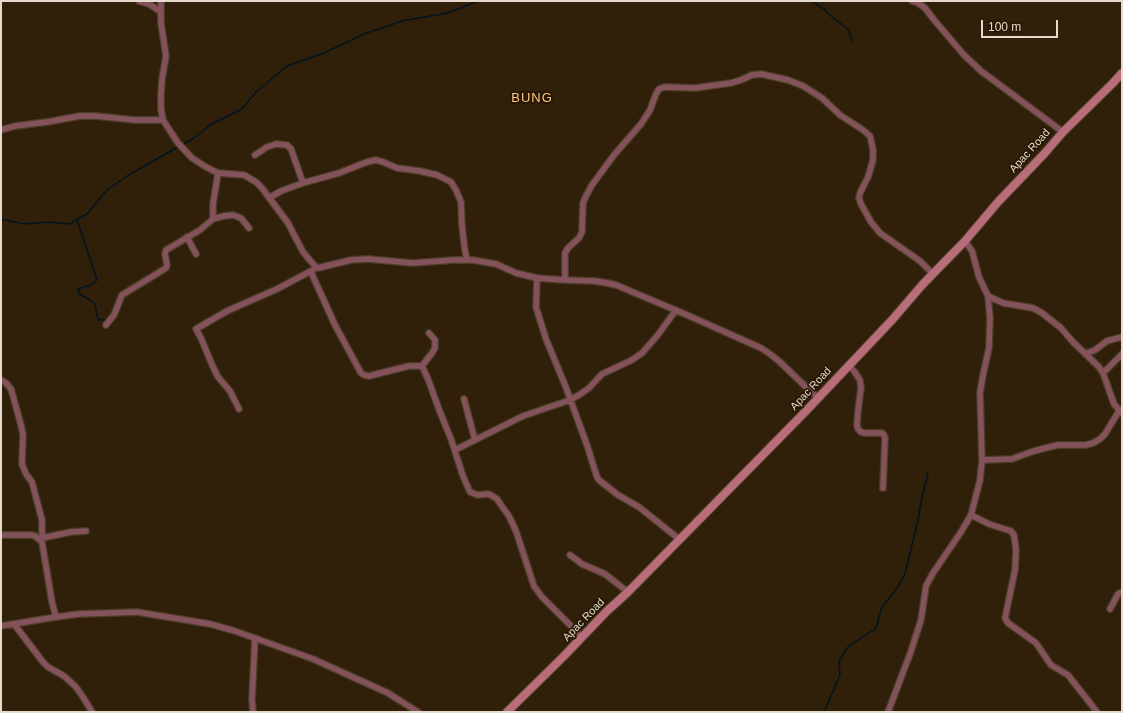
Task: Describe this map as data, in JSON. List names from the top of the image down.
{
  "streets": {
    "main road": ["Apac Road"]
  },
  "districts": ["BUNG"],
  "scale_bar": "100 m"
}
